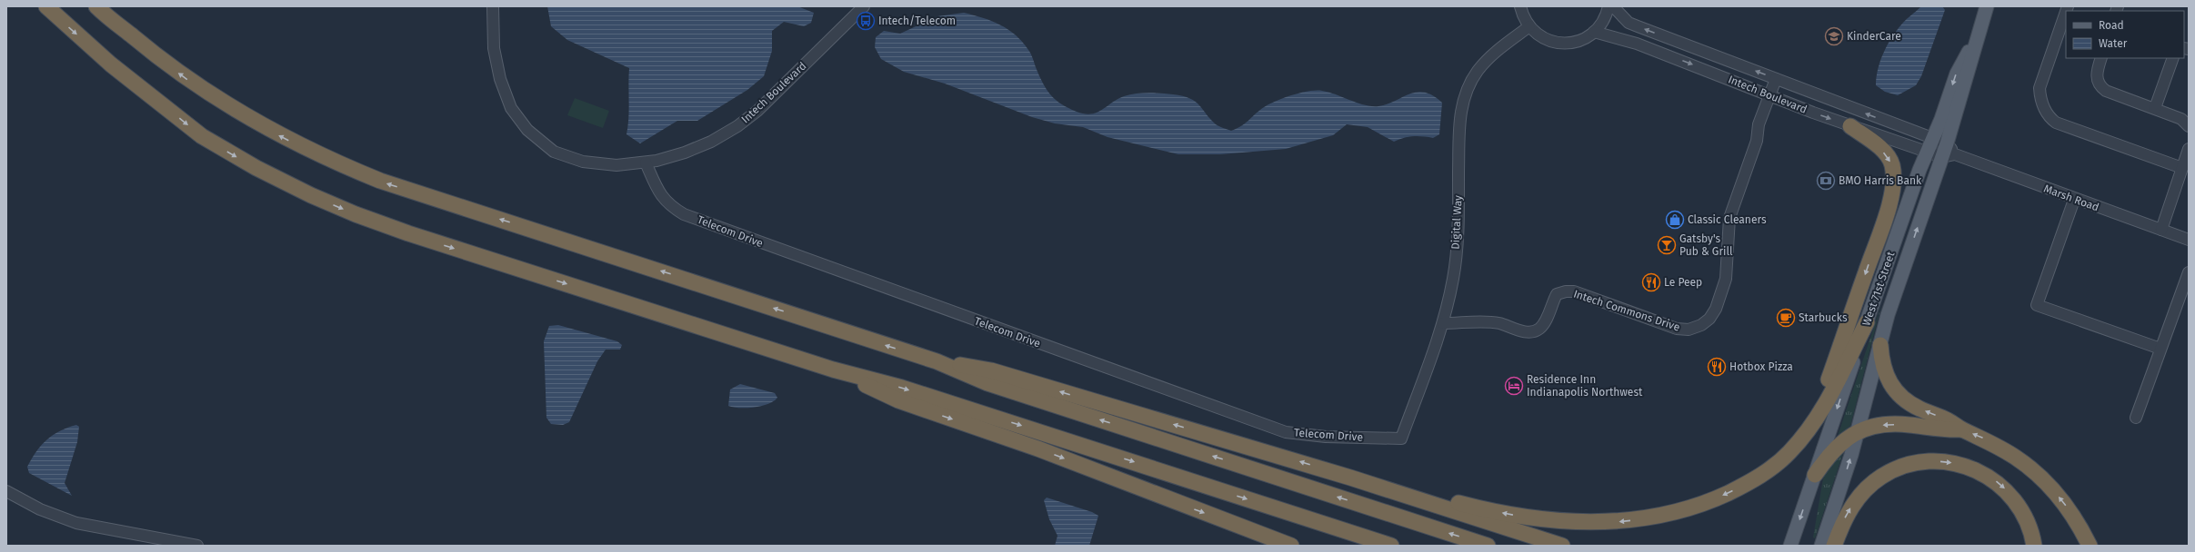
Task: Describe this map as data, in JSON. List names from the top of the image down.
{
  "streets": {
    "main road": ["West 71st Street"],
    "street": [
      "Intech Boulevard",
      "Marsh Road",
      "Digital Way",
      "Telecom Drive",
      "Intech Commons Drive"
    ]
  },
  "crossings": [
    ["Intech Boulevard", "Marsh Road"],
    ["Intech Boulevard", "Telecom Drive"],
    ["Intech Boulevard", "West 71st Street"],
    ["Intech Boulevard", "Intech Commons Drive"],
    ["Marsh Road", "West 71st Street"],
    ["Digital Way", "Telecom Drive"],
    ["Digital Way", "Intech Commons Drive"]
  ],
  "places": {
    "bus stop": ["Intech/Telecom"],
    "school or university": ["KinderCare"],
    "bank": ["BMO Harris Bank"],
    "shop": ["Classic Cleaners"],
    "bar": ["Gatsby's Pub & Grill"],
    "restaurant": ["Le Peep", "Hotbox Pizza"],
    "cafe": ["Starbucks"],
    "hotel": ["Residence Inn Indianapolis Northwest"]
  },
  "legend": ["Road", "Water"]
}
